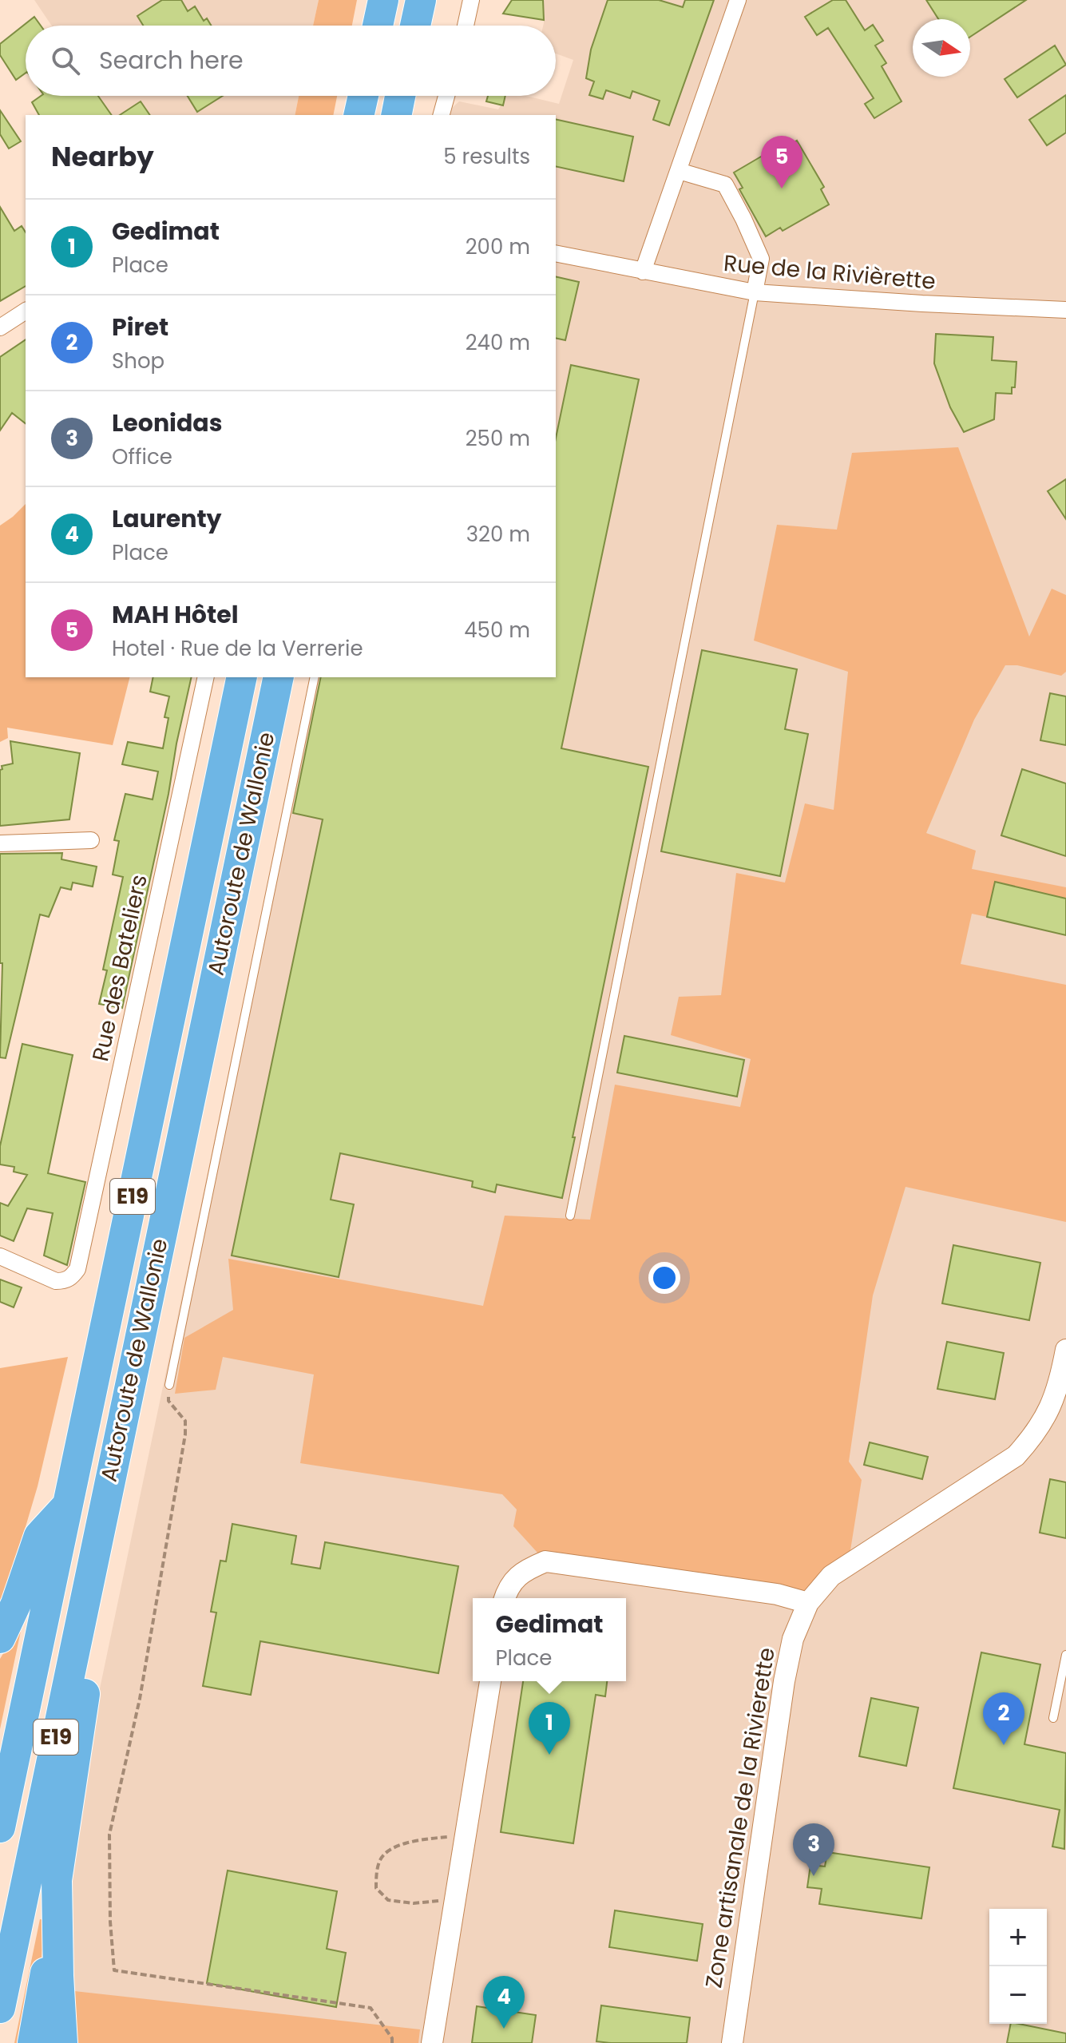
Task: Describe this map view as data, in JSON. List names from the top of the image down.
{
  "streets": {
    "highway": ["Autoroute de Wallonie", "E19"],
    "street": ["Rue de la Rivièrette", "Rue des Bateliers", "Zone artisanale de la Rivierette"]
  },
  "north": "right",
  "page": {
    "search": "Search here",
    "heading": ["Nearby", "5 results"],
    "pins": [
      "5",
      "2",
      "1",
      "3",
      "4"
    ],
    "list": [
      {
        "mark": "1",
        "name": "Gedimat",
        "note": "Place",
        "value": "200 m"
      },
      {
        "mark": "2",
        "name": "Piret",
        "note": "Shop",
        "value": "240 m"
      },
      {
        "mark": "3",
        "name": "Leonidas",
        "note": "Office",
        "value": "250 m"
      },
      {
        "mark": "4",
        "name": "Laurenty",
        "note": "Place",
        "value": "320 m"
      },
      {
        "mark": "5",
        "name": "MAH Hôtel",
        "note": "Hotel · Rue de la Verrerie",
        "value": "450 m"
      }
    ],
    "popup": ["Gedimat", "Place"],
    "map_buttons": ["+", "−"]
  }
}
